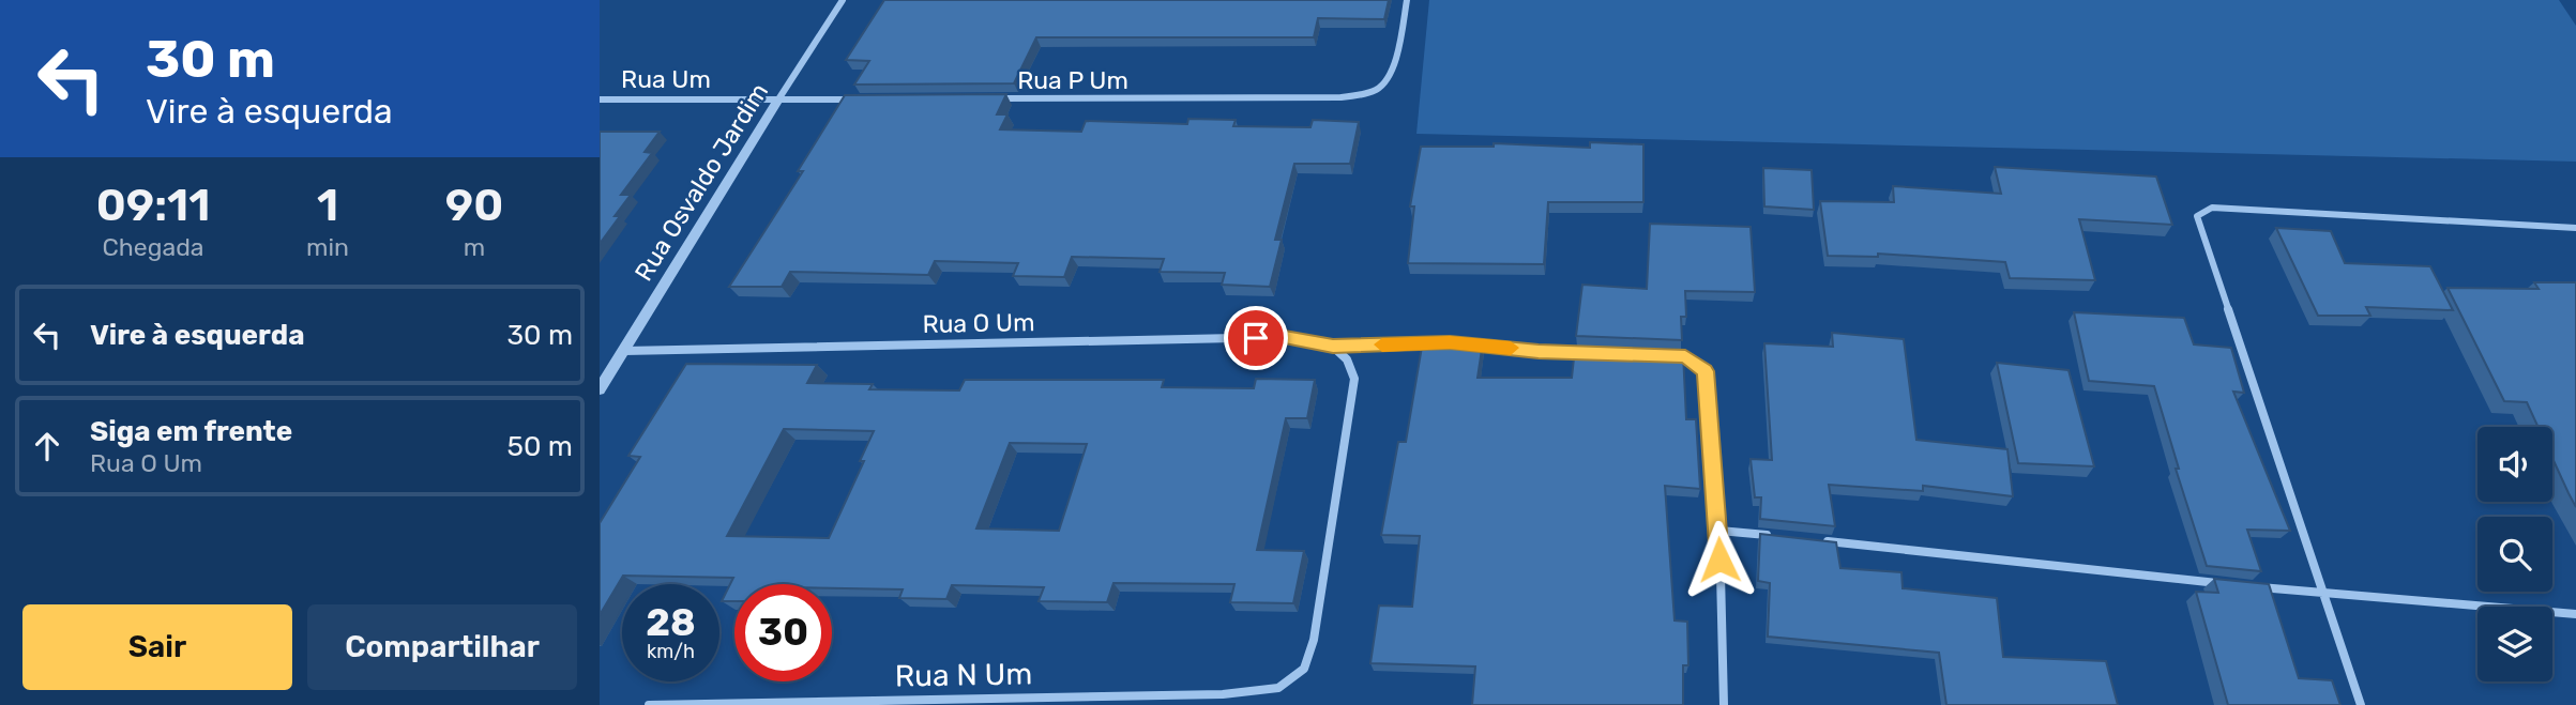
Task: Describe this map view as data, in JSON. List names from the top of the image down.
{
  "streets": {
    "street": [
      "Rua Um",
      "Rua P Um",
      "Rua Osvaldo Jardim",
      "Rua O Um",
      "Rua N Um"
    ]
  },
  "crossings": [
    ["Rua Um", "Rua Osvaldo Jardim"],
    ["Rua Osvaldo Jardim", "Rua O Um"],
    ["Rua O Um", "Rua N Um"]
  ],
  "page": {
    "turn": ["30 m", "Vire à esquerda"],
    "eta": [
      "09:11",
      "Chegada",
      "1",
      "min",
      "90",
      "m"
    ],
    "list": [
      {
        "name": "Vire à esquerda",
        "value": "30 m"
      },
      {
        "name": "Siga em frente",
        "note": "Rua O Um",
        "value": "50 m"
      }
    ],
    "speed": "28 km/h",
    "limit": "30",
    "buttons": ["Sair", "Compartilhar"]
  }
}
